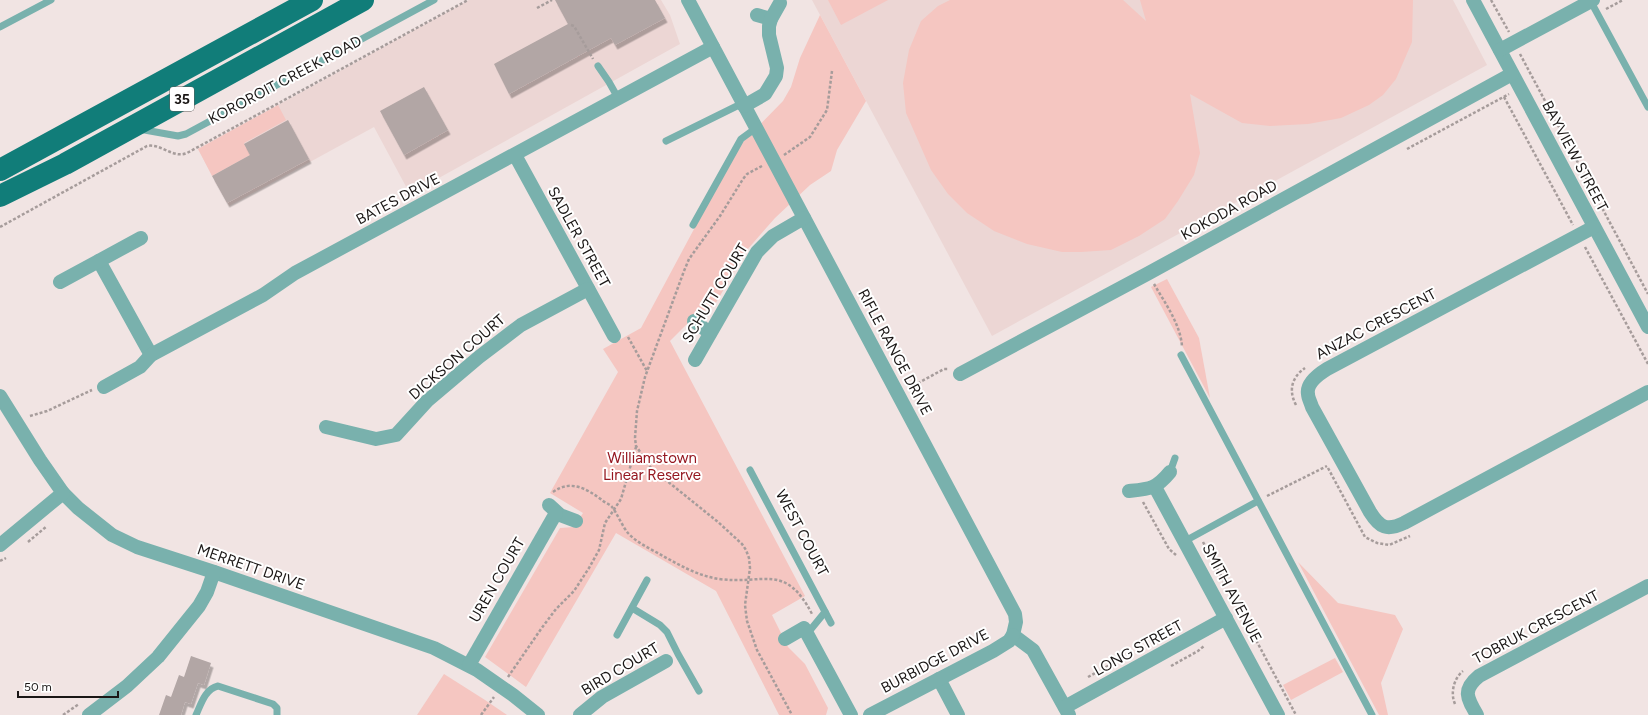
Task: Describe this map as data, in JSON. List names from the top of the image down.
{
  "streets": {
    "main road": ["35"],
    "street": [
      "BAYVIEW STREET",
      "BATES DRIVE",
      "KOKODA ROAD",
      "SADLER STREET",
      "SCHUTT COURT",
      "ANZAC CRESCENT",
      "RIFLE RANGE DRIVE",
      "DICKSON COURT",
      "MERRETT DRIVE",
      "UREN COURT",
      "SMITH AVENUE",
      "TOBRUK CRESCENT",
      "LONG STREET",
      "BURBIDGE DRIVE",
      "BIRD COURT"
    ],
    "lane": ["KOROROIT CREEK ROAD", "WEST COURT"]
  },
  "crossings": [
    ["KOROROIT CREEK ROAD", "35"],
    ["BAYVIEW STREET", "KOKODA ROAD"],
    ["BAYVIEW STREET", "ANZAC CRESCENT"],
    ["BATES DRIVE", "SADLER STREET"],
    ["BATES DRIVE", "RIFLE RANGE DRIVE"],
    ["SADLER STREET", "DICKSON COURT"],
    ["SCHUTT COURT", "RIFLE RANGE DRIVE"],
    ["RIFLE RANGE DRIVE", "BURBIDGE DRIVE"],
    ["MERRETT DRIVE", "UREN COURT"],
    ["SMITH AVENUE", "LONG STREET"]
  ],
  "parks": ["Williamstown Linear Reserve"],
  "scale_bar": "50 m"
}
